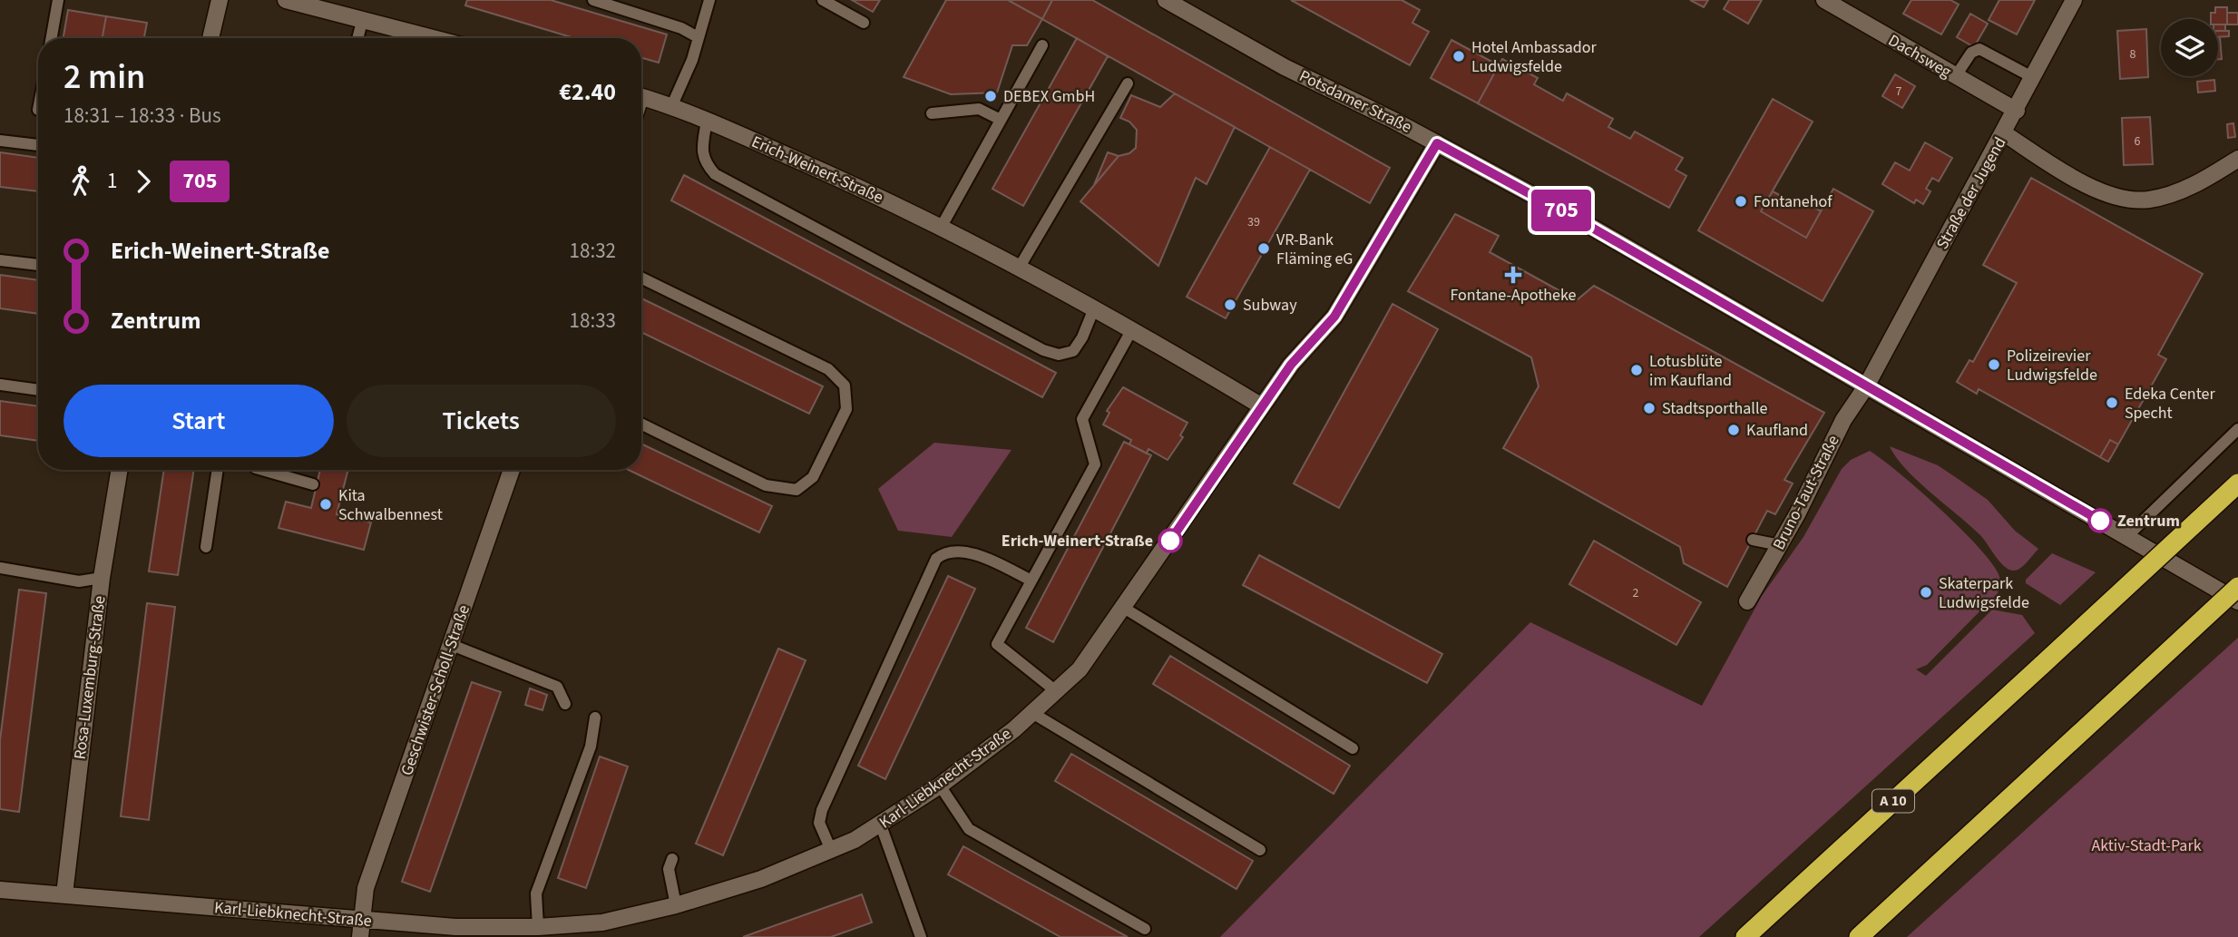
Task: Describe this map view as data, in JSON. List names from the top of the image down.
{
  "streets": {
    "highway": ["A 10"],
    "street": [
      "Dachsweg",
      "Potsdamer Straße",
      "Erich-Weinert-Straße",
      "Straße der Jugend",
      "Bruno-Taut-Straße",
      "Rosa-Luxemburg-Straße",
      "Geschwister-Scholl-Straße",
      "Karl-Liebknecht-Straße"
    ]
  },
  "crossings": [
    ["Dachsweg", "Straße der Jugend"],
    ["Potsdamer Straße", "Straße der Jugend"],
    ["Potsdamer Straße", "Bruno-Taut-Straße"],
    ["Potsdamer Straße", "Karl-Liebknecht-Straße"],
    ["Erich-Weinert-Straße", "Karl-Liebknecht-Straße"],
    ["Straße der Jugend", "Bruno-Taut-Straße"],
    ["Rosa-Luxemburg-Straße", "Karl-Liebknecht-Straße"],
    ["Geschwister-Scholl-Straße", "Karl-Liebknecht-Straße"]
  ],
  "parks": ["Aktiv-Stadt-Park"],
  "places": {
    "other": [
      "Hotel Ambassador Ludwigsfelde",
      "DEBEX GmbH",
      "Fontanehof",
      "VR-Bank Fläming eG",
      "Subway",
      "Polizeirevier Ludwigsfelde",
      "Lotusblüte im Kaufland",
      "Edeka Center Specht",
      "Stadtsporthalle",
      "Kaufland",
      "Kita Schwalbennest",
      "Zentrum",
      "Erich-Weinert-Straße",
      "Skaterpark Ludwigsfelde"
    ],
    "health": ["Fontane-Apotheke"]
  },
  "lines": ["bus line 705"],
  "house_numbers": [
    "8",
    "7",
    "6",
    "39",
    "2"
  ],
  "page": {
    "on_map": "705",
    "heading": ["2 min", "18:31 – 18:33 · Bus", "€2.40"],
    "legs": ["1", "705"],
    "list": [
      {
        "name": "Erich-Weinert-Straße",
        "value": "18:32"
      },
      {
        "name": "Zentrum",
        "value": "18:33"
      }
    ],
    "buttons": ["Start", "Tickets"]
  }
}
